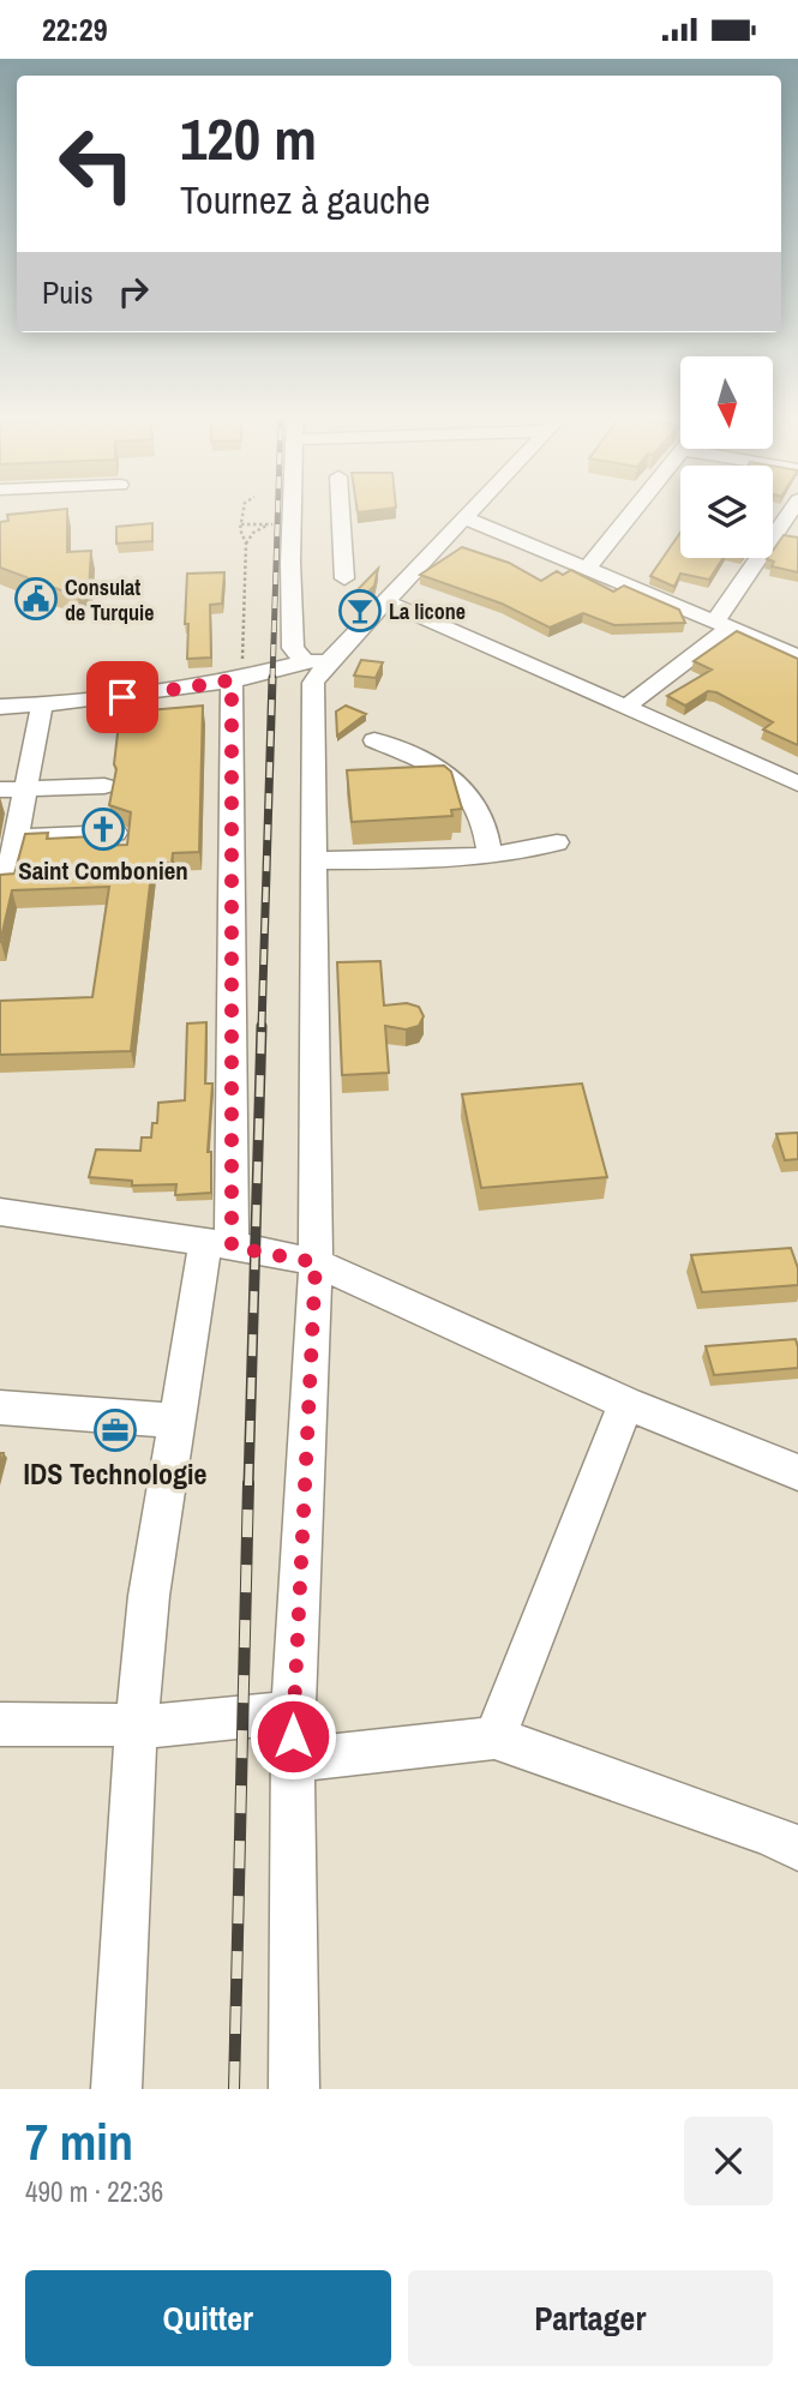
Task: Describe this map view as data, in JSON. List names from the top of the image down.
{
  "places": {
    "public building": ["Consulat de Turquie"],
    "bar": ["La licone"],
    "church": ["Saint Combonien"],
    "office": ["IDS Technologie"]
  },
  "north": "bottom",
  "page": {
    "status": "22:29",
    "turn": ["120 m", "Tournez à gauche"],
    "then": "Puis",
    "heading": ["7 min", "490 m · 22:36"],
    "buttons": ["Quitter", "Partager"]
  }
}
